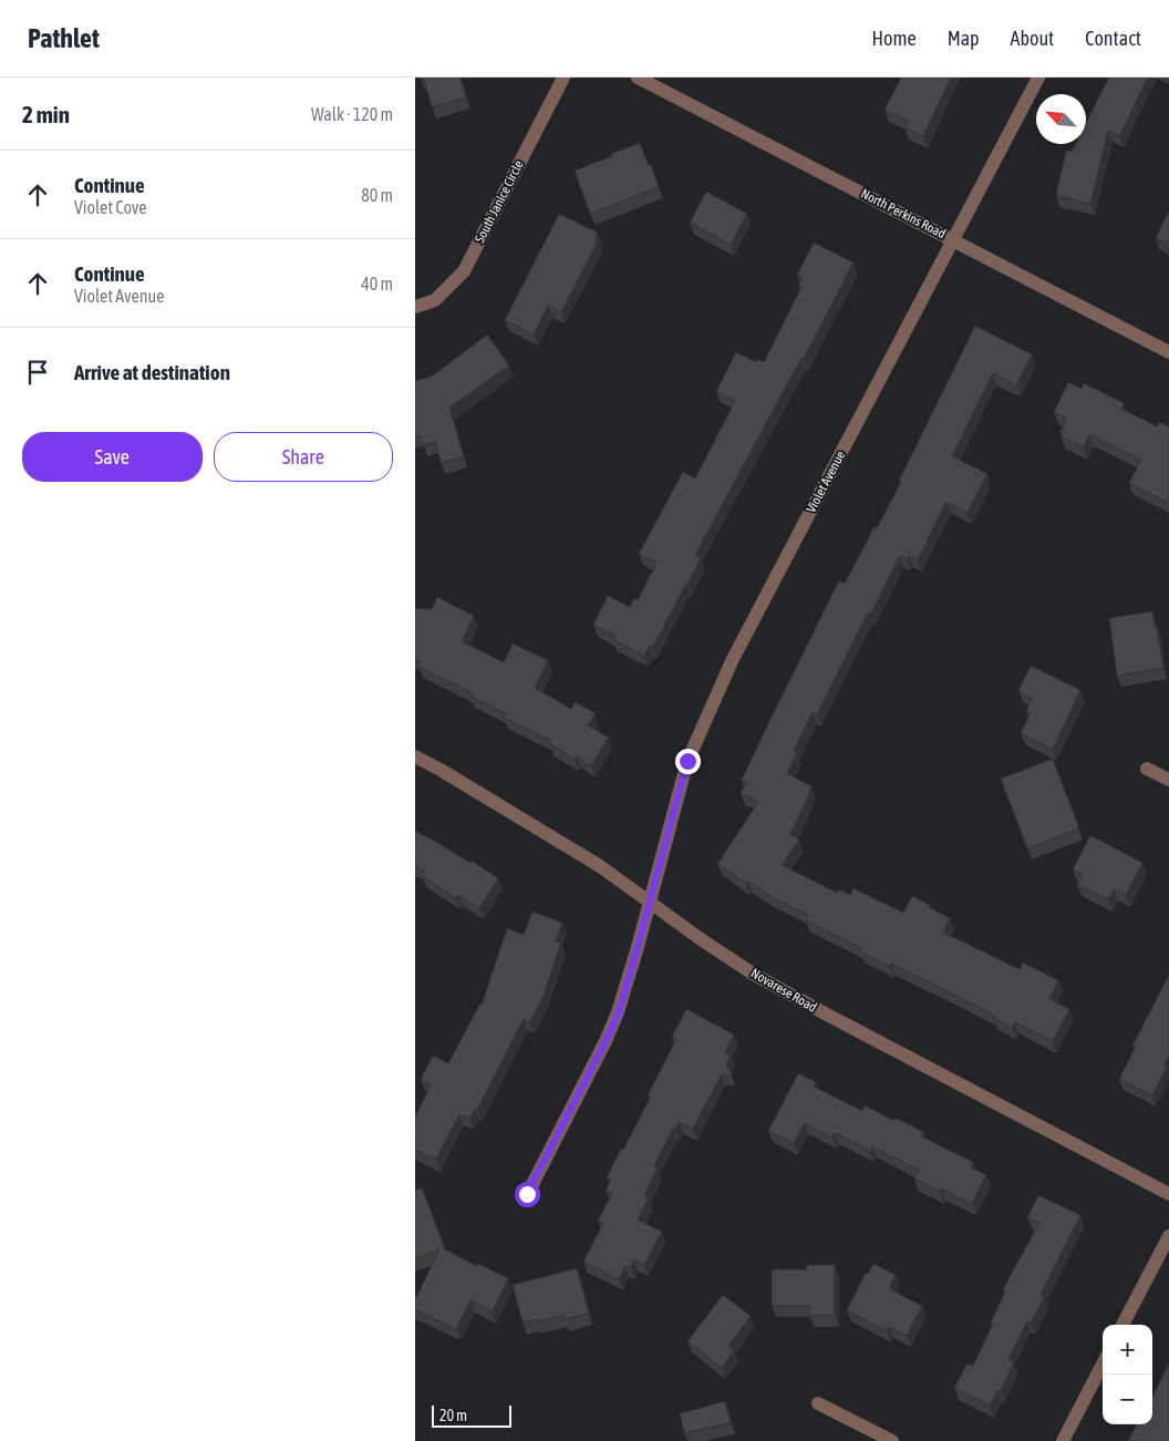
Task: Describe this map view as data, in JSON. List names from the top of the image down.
{
  "streets": {
    "street": [
      "South Janice Circle",
      "North Perkins Road",
      "Violet Avenue",
      "Novarese Road"
    ]
  },
  "crossings": [
    ["North Perkins Road", "Violet Avenue"],
    ["Violet Avenue", "Novarese Road"]
  ],
  "scale_bar": "20 m",
  "north": "top left",
  "page": {
    "header": "Pathlet",
    "nav": [
      "Home",
      "Map",
      "About",
      "Contact"
    ],
    "heading": ["2 min", "Walk · 120 m"],
    "list": [
      ["Continue", "Violet Cove", "80 m"],
      ["Continue", "Violet Avenue", "40 m"],
      "Arrive at destination"
    ],
    "buttons": ["Save", "Share"],
    "map_buttons": ["+", "−"],
    "scale": "20 m"
  }
}
